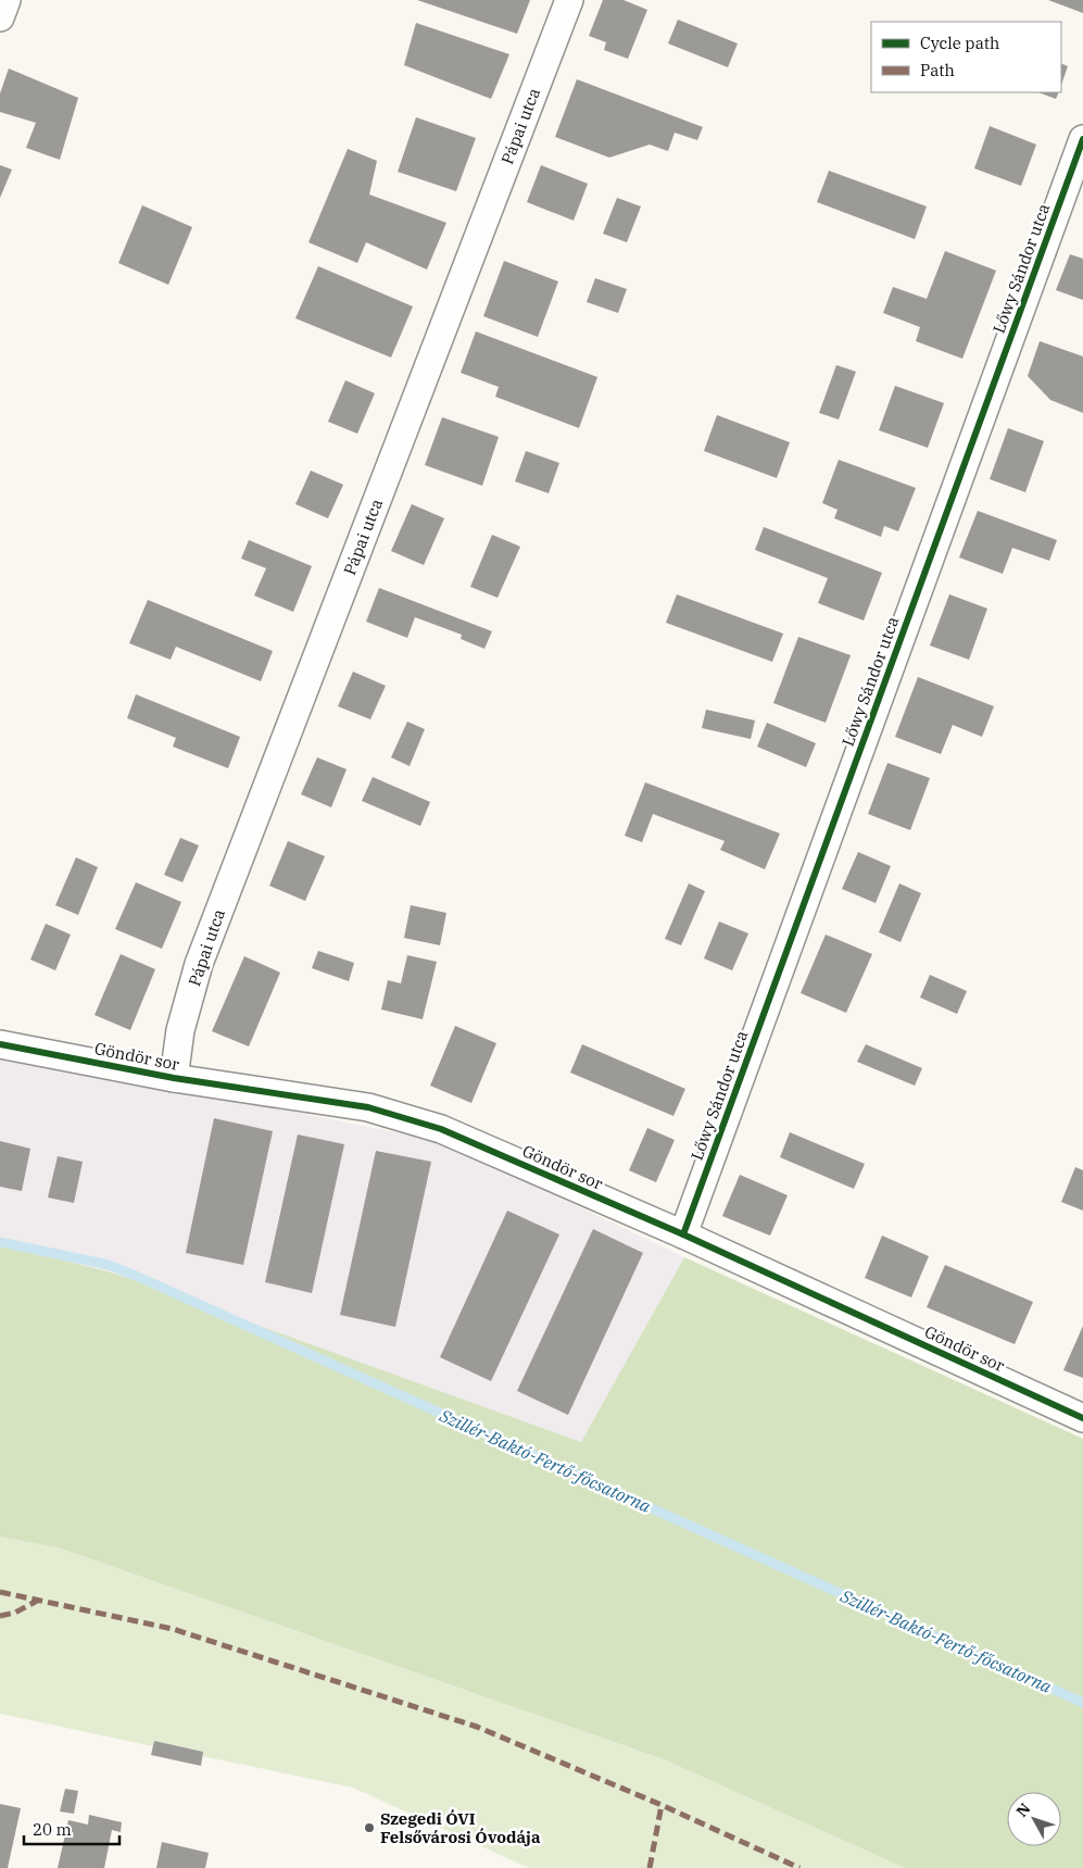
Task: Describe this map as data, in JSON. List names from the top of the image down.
{
  "streets": {
    "street": ["Pápai utca", "Lőwy Sándor utca", "Göndör sor"]
  },
  "crossings": [
    ["Pápai utca", "Göndör sor"],
    ["Lőwy Sándor utca", "Göndör sor"]
  ],
  "water": ["Szillér-Baktó-Fertő-főcsatorna"],
  "places": ["Szegedi ÓVI Felsővárosi Óvodája"],
  "legend": ["Cycle path", "Path"],
  "scale_bar": "20 m",
  "north": "top left"
}
